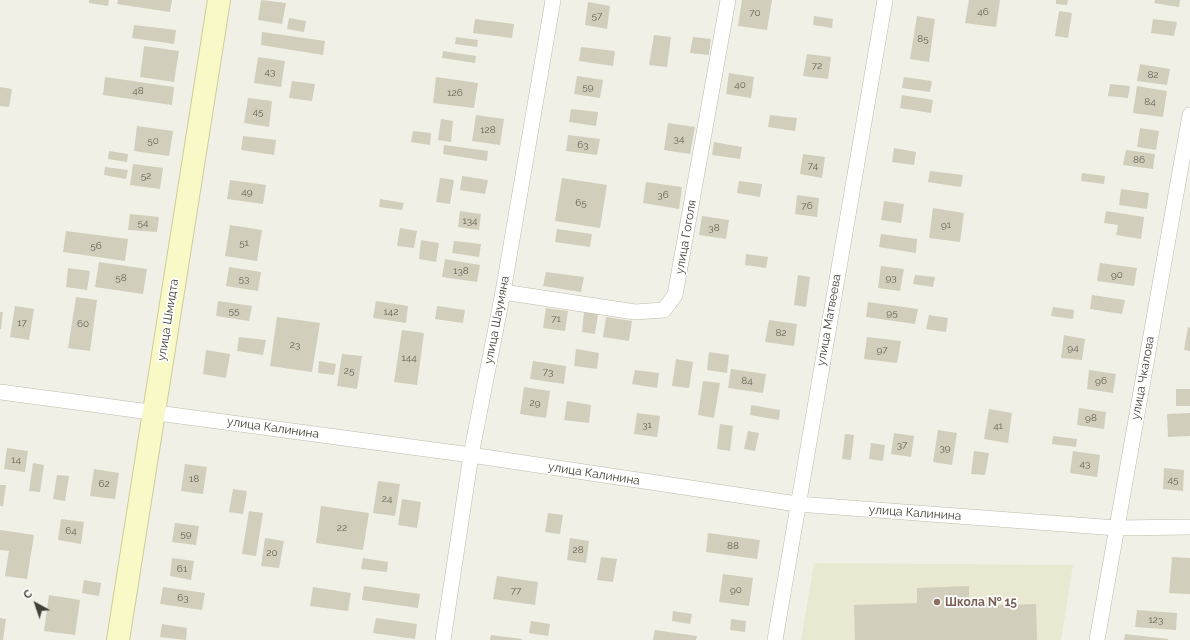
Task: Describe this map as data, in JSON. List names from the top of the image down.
{
  "streets": {
    "street": [
      "улица Гоголя",
      "улица Шмидта",
      "улица Шаумяна",
      "улица Матвеева",
      "улица Чкалова",
      "улица Калинина"
    ]
  },
  "crossings": [
    ["улица Гоголя", "улица Шаумяна"],
    ["улица Шмидта", "улица Калинина"],
    ["улица Шаумяна", "улица Калинина"],
    ["улица Матвеева", "улица Калинина"],
    ["улица Чкалова", "улица Калинина"]
  ],
  "places": ["Школа № 15"],
  "house_numbers": [
    "46",
    "70",
    "57",
    "85",
    "72",
    "43",
    "82",
    "40",
    "59",
    "48",
    "126",
    "84",
    "45",
    "128",
    "34",
    "50",
    "63",
    "86",
    "74",
    "52",
    "49",
    "36",
    "65",
    "76",
    "134",
    "54",
    "91",
    "38",
    "51",
    "56",
    "138",
    "90",
    "58",
    "93",
    "53",
    "55",
    "142",
    "95",
    "71",
    "17",
    "60",
    "82",
    "23",
    "94",
    "97",
    "144",
    "25",
    "73",
    "84",
    "96",
    "29",
    "98",
    "31",
    "41",
    "37",
    "39",
    "14",
    "43",
    "18",
    "45",
    "62",
    "24",
    "22",
    "64",
    "59",
    "88",
    "28",
    "20",
    "61",
    "90",
    "77",
    "63",
    "123"
  ],
  "north": "top left"
}
